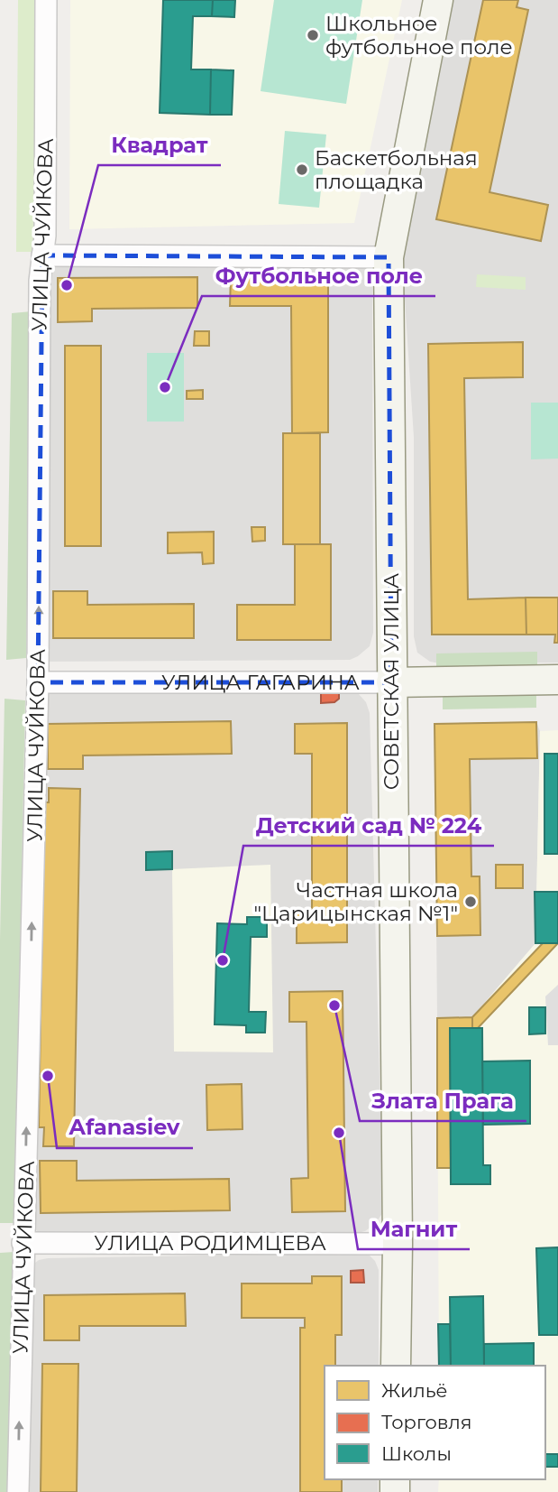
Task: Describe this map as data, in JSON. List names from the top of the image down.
{
  "streets": {
    "street": [
      "УЛИЦА ЧУЙКОВА",
      "СОВЕТСКАЯ УЛИЦА",
      "УЛИЦА ГАГАРИНА",
      "УЛИЦА РОДИМЦЕВА"
    ]
  },
  "crossings": [
    ["УЛИЦА ЧУЙКОВА", "УЛИЦА ГАГАРИНА"],
    ["УЛИЦА ЧУЙКОВА", "УЛИЦА РОДИМЦЕВА"],
    ["СОВЕТСКАЯ УЛИЦА", "УЛИЦА ГАГАРИНА"],
    ["СОВЕТСКАЯ УЛИЦА", "УЛИЦА РОДИМЦЕВА"]
  ],
  "one_way": ["УЛИЦА ЧУЙКОВА"],
  "places": [
    "Школьное футбольное поле",
    "Баскетбольная площадка",
    "Квадрат",
    "Футбольное поле",
    "Частная школа \"Царицынская №1\"",
    "Детский сад № 224",
    "Злата Прага",
    "Afanasiev",
    "Магнит"
  ],
  "legend": ["Жильё", "Торговля", "Школы"]
}
